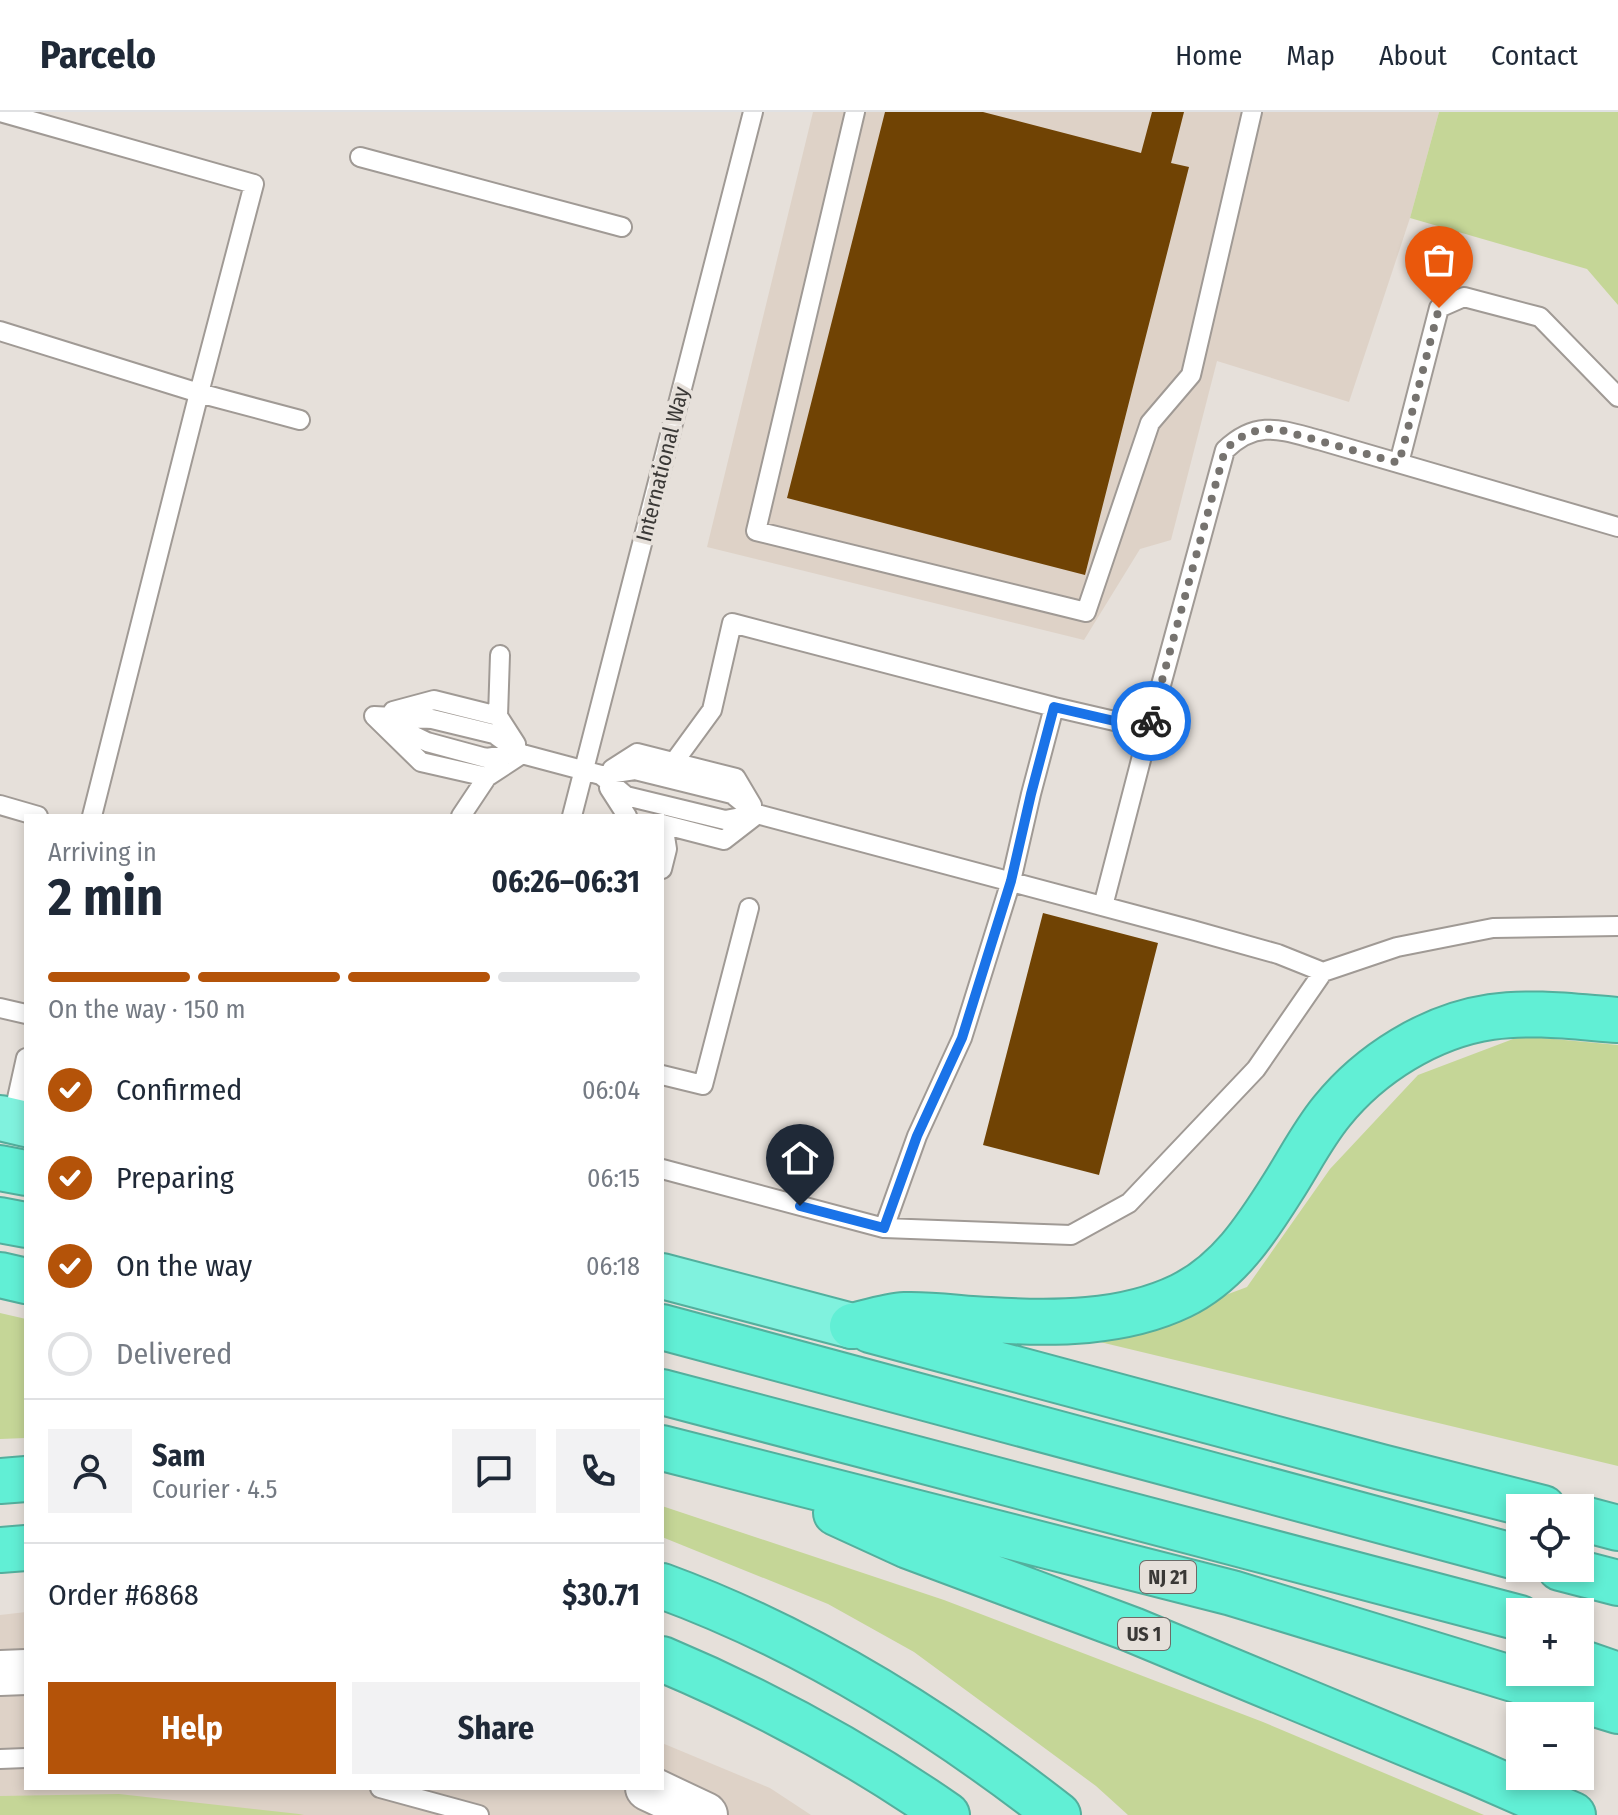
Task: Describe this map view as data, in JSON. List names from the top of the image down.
{
  "streets": {
    "highway": ["NJ 21", "US 1"],
    "lane": ["International Way"]
  },
  "crossings": [
    ["NJ 21", "US 1"]
  ],
  "page": {
    "header": "Parcelo",
    "nav": [
      "Home",
      "Map",
      "About",
      "Contact"
    ],
    "heading": ["2 min", "Arriving in", "06:26–06:31"],
    "panel": [
      "Sam",
      "Courier · 4.5",
      "Order #6868",
      "$30.71"
    ],
    "bar": "On the way · 150 m",
    "list": [
      ["Confirmed", "06:04"],
      ["Preparing", "06:15"],
      ["On the way", "06:18"],
      "Delivered"
    ],
    "map_buttons": ["+", "−"],
    "buttons": ["Help", "Share"]
  }
}
